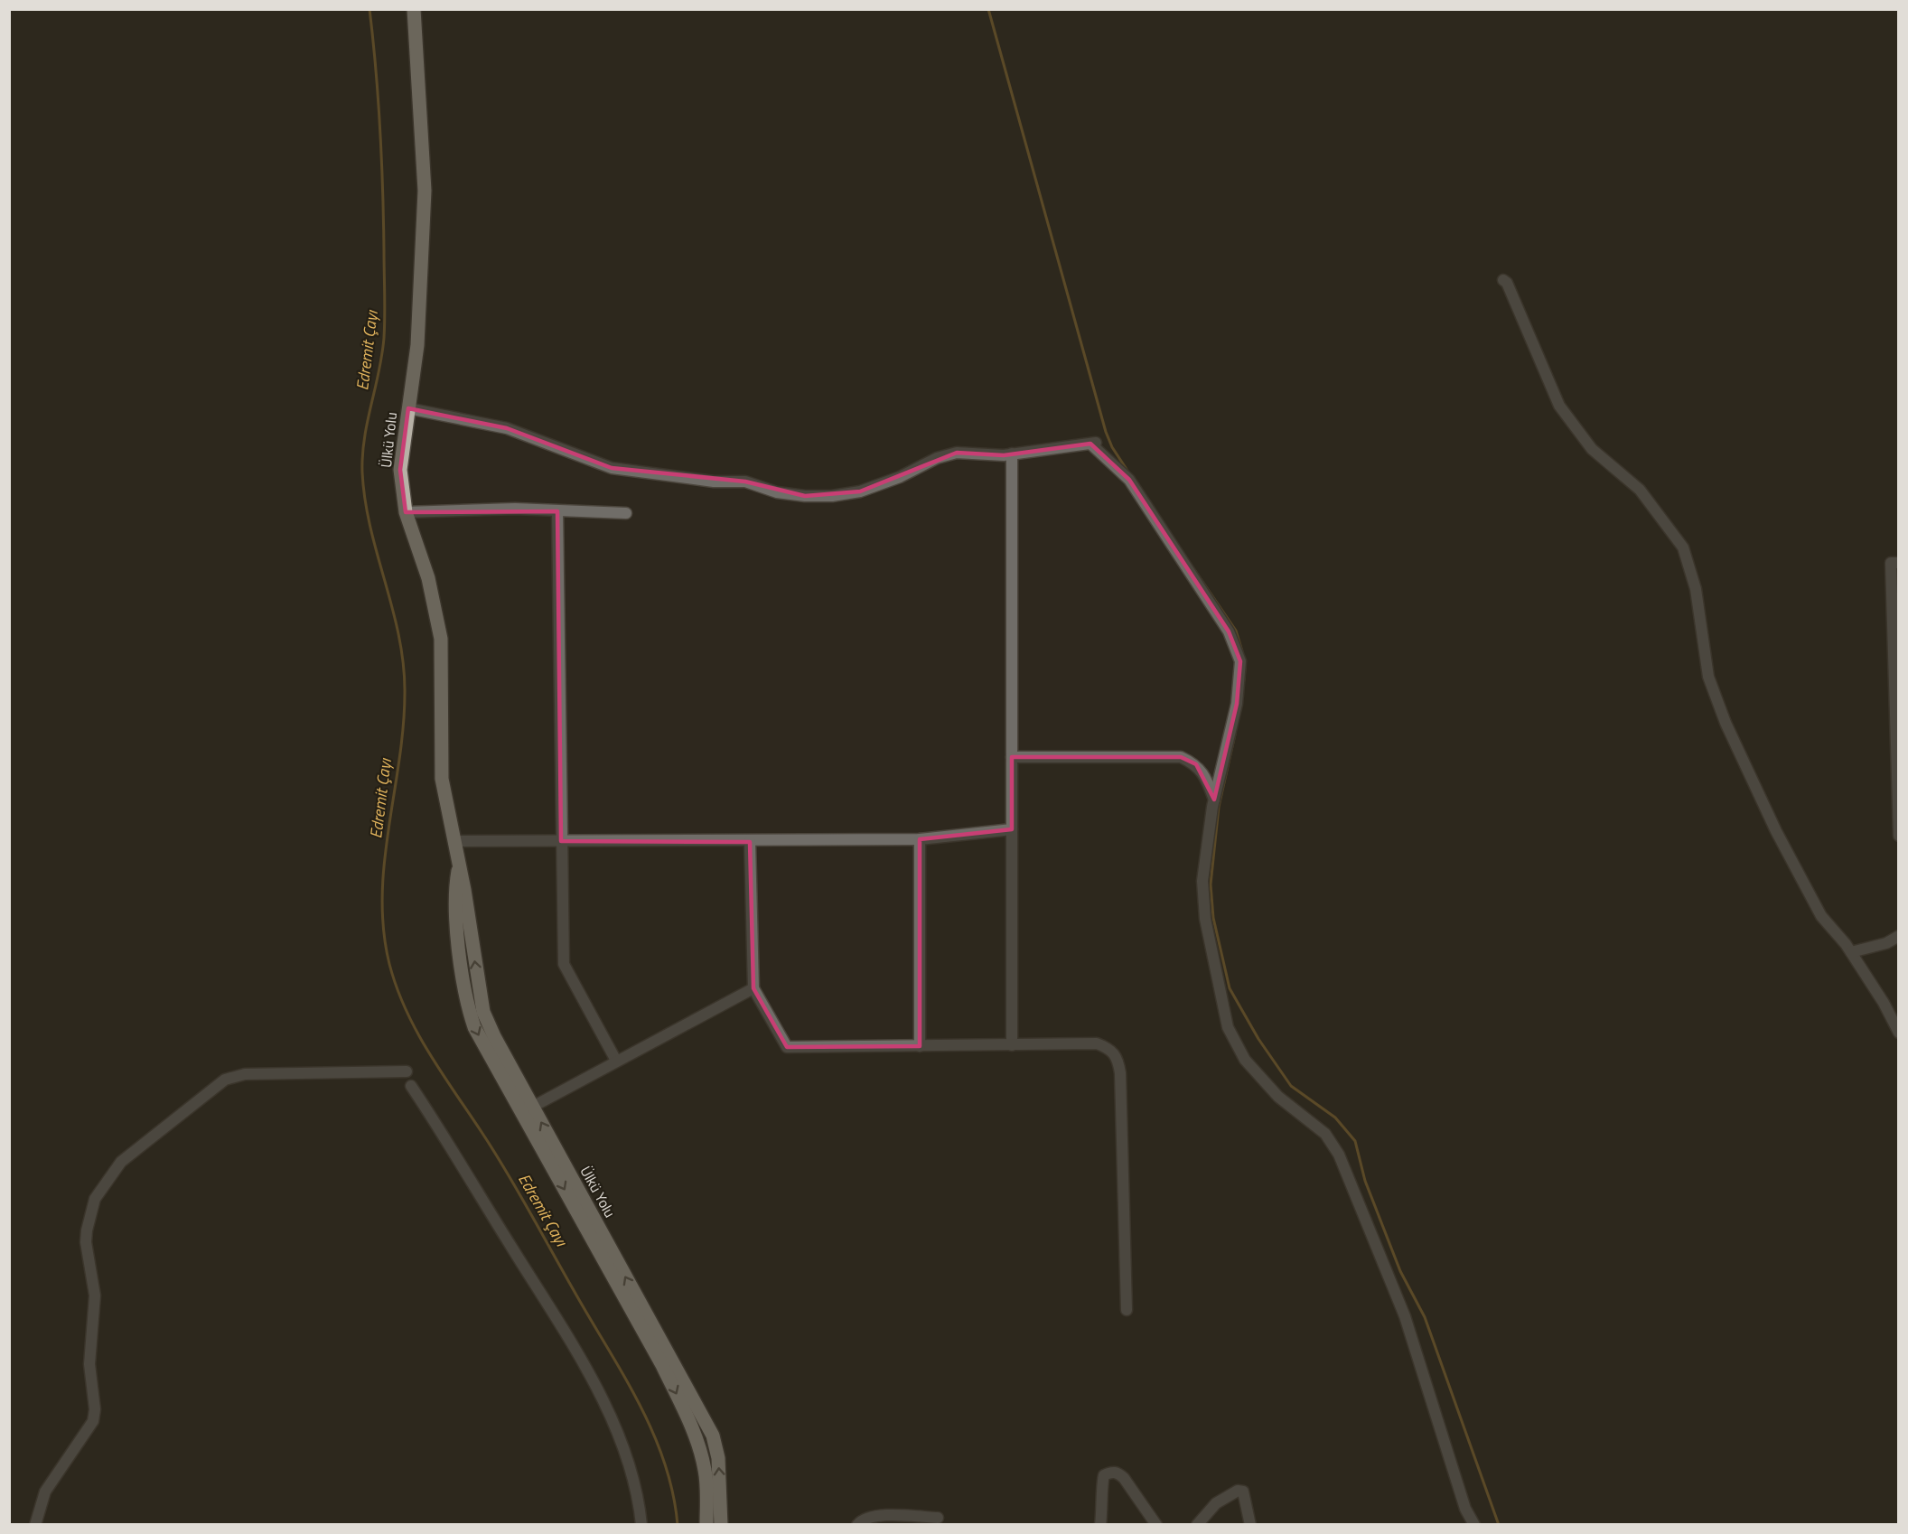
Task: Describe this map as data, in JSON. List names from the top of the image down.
{
  "streets": {
    "main road": ["Ülkü Yolu"]
  },
  "water": ["Edremit Çayı"]
}
